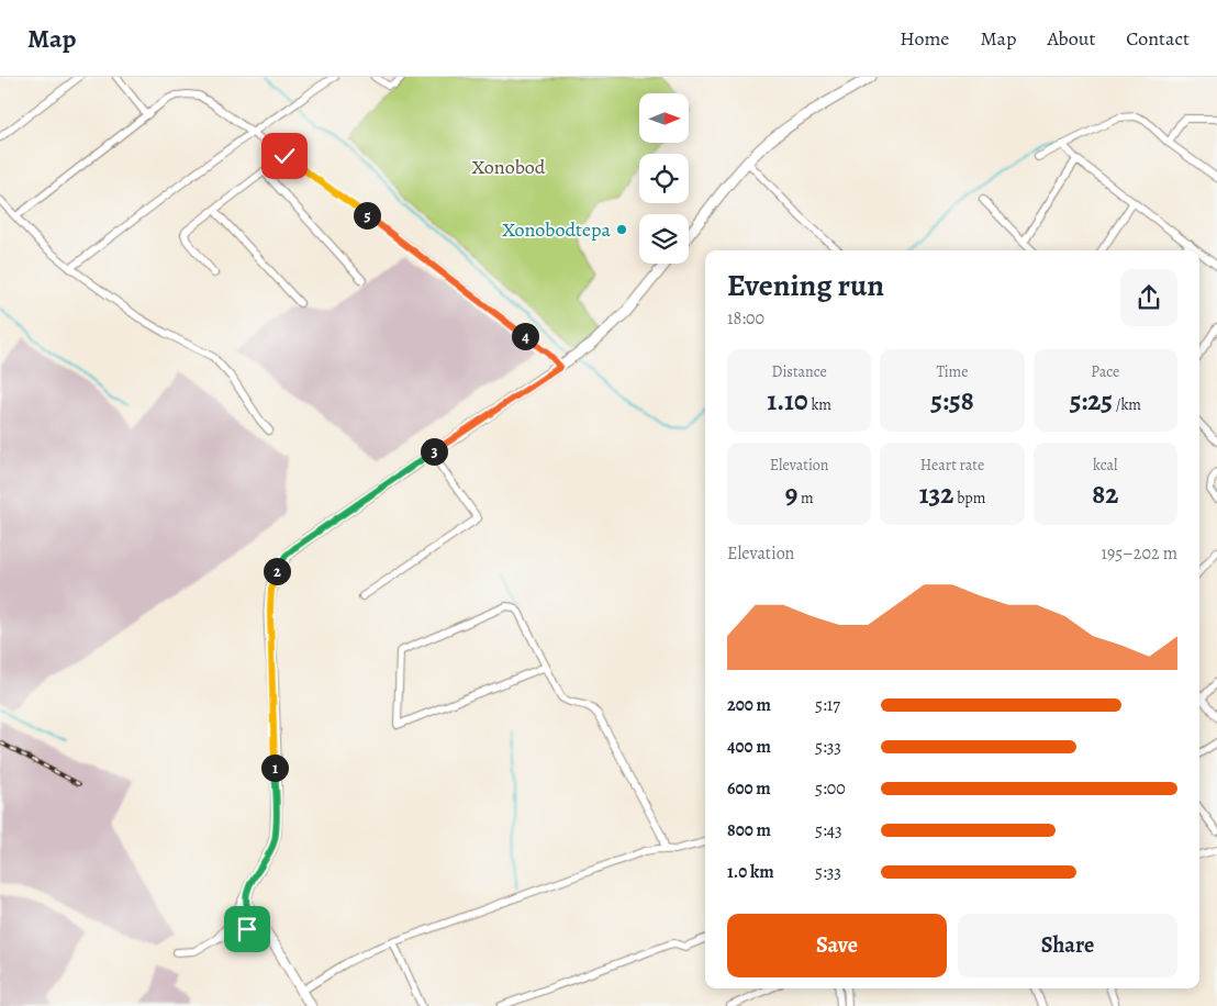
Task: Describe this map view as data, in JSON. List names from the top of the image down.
{
  "parks": ["Xonobod"],
  "places": ["Xonobodtepa"],
  "north": "right",
  "page": {
    "header": "Map",
    "nav": [
      "Home",
      "Map",
      "About",
      "Contact"
    ],
    "pins": [
      "5",
      "4",
      "3",
      "2",
      "1"
    ],
    "heading": ["Evening run", "18:00"],
    "stats": [
      ["Distance", "1.10 km"],
      ["Time", "5:58"],
      ["Pace", "5:25 /km"],
      ["Elevation", "9 m"],
      ["Heart rate", "132 bpm"],
      ["kcal", "82"]
    ],
    "chart": ["Elevation", "195–202 m"],
    "list": [
      {
        "name": "200 m",
        "note": "5:17"
      },
      {
        "name": "400 m",
        "note": "5:33"
      },
      {
        "name": "600 m",
        "note": "5:00"
      },
      {
        "name": "800 m",
        "note": "5:43"
      },
      {
        "name": "1.0 km",
        "note": "5:33"
      }
    ],
    "buttons": ["Save", "Share"]
  }
}
